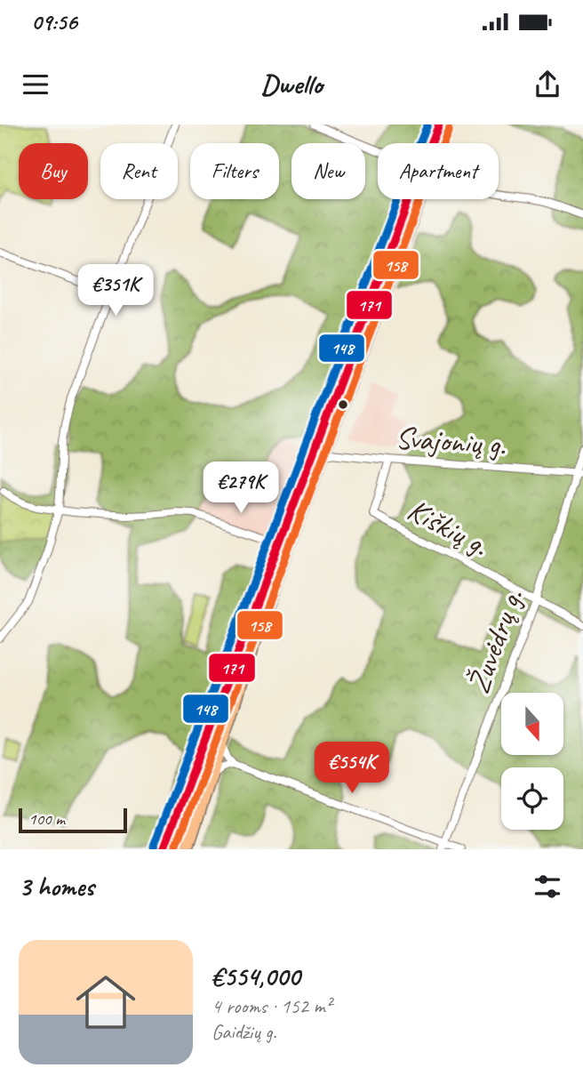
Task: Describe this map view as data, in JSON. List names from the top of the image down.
{
  "streets": {
    "street": ["Svajonių g.", "Kiškių g.", "Žuvėdrų g."]
  },
  "crossings": [
    ["Svajonių g.", "Kiškių g."],
    ["Svajonių g.", "Žuvėdrų g."],
    ["Kiškių g.", "Žuvėdrų g."]
  ],
  "lines": ["transit line 171", "transit line 148", "transit line 158"],
  "scale_bar": "100 m",
  "north": "bottom",
  "page": {
    "status": "09:56",
    "header": "Dwello",
    "chip": [
      "Buy",
      "Rent",
      "Filters",
      "New",
      "Apartment"
    ],
    "price": ["€351K", "€279K", "€554K"],
    "scale": "100 m",
    "heading": "3 homes",
    "list": [
      {
        "name": "€554,000",
        "note": "4 rooms · 152 m² · Gaidžių g."
      }
    ]
  }
}
